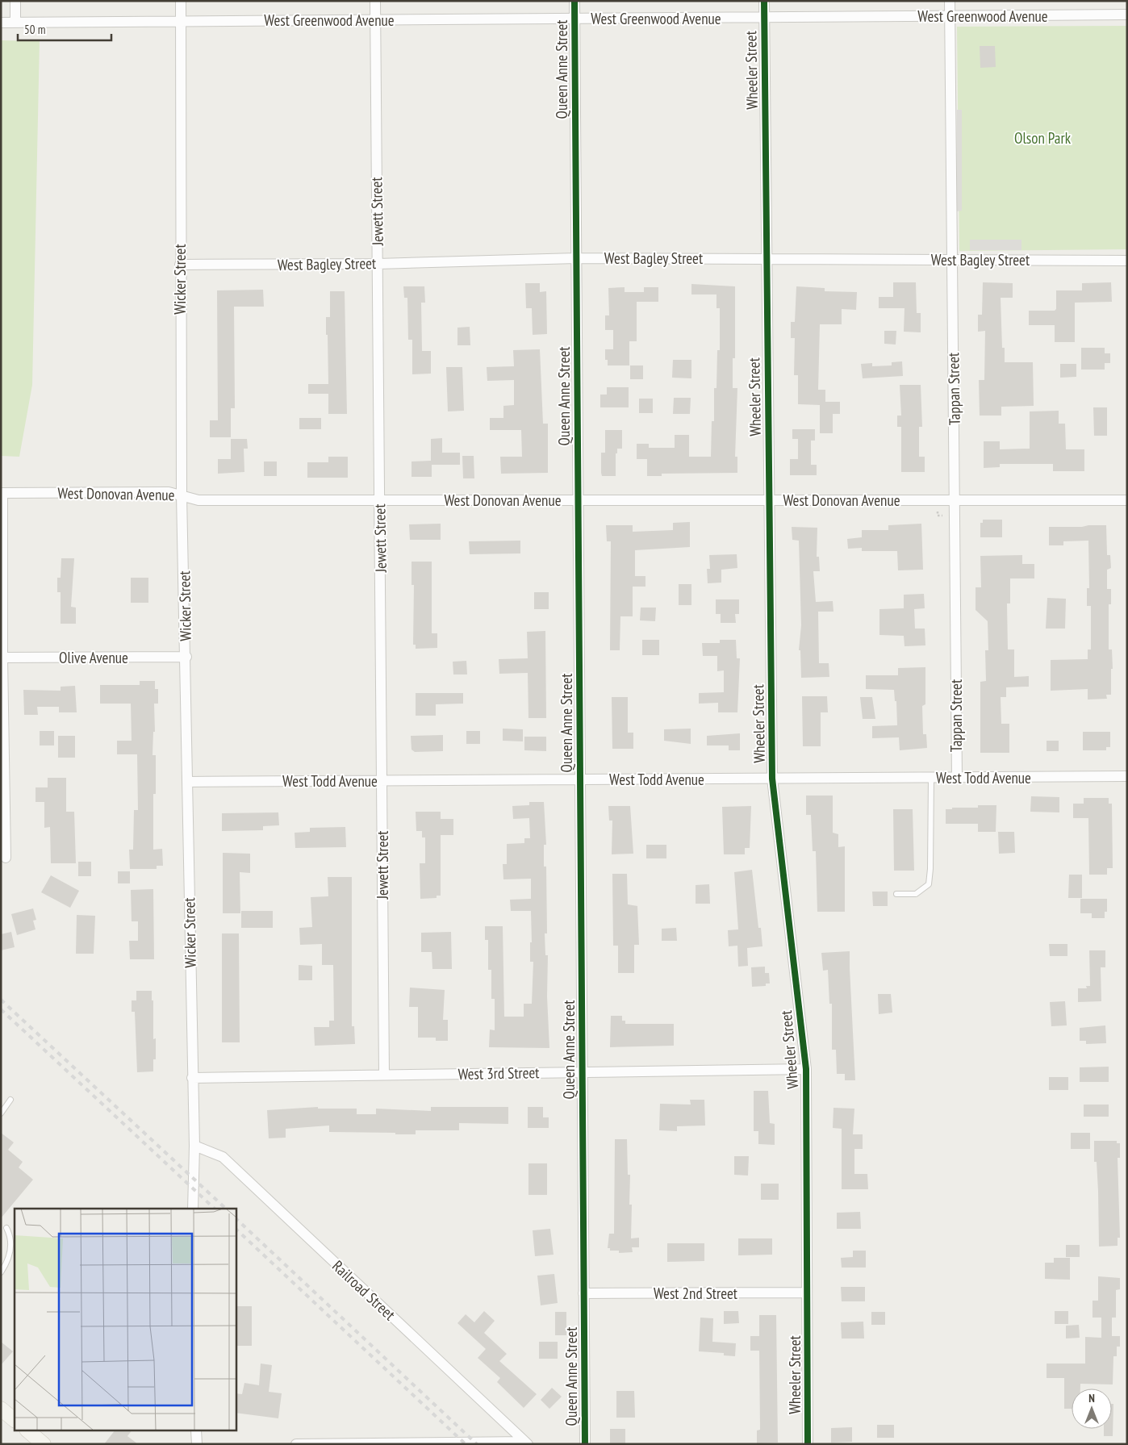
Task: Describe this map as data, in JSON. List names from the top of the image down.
{
  "streets": {
    "street": [
      "West Greenwood Avenue",
      "Queen Anne Street",
      "Wheeler Street",
      "Jewett Street",
      "West Bagley Street",
      "Wicker Street",
      "Tappan Street",
      "West Donovan Avenue",
      "Olive Avenue",
      "West Todd Avenue",
      "West 3rd Street",
      "Railroad Street",
      "West 2nd Street"
    ]
  },
  "crossings": [
    ["West Greenwood Avenue", "Queen Anne Street"],
    ["West Greenwood Avenue", "Wheeler Street"],
    ["West Greenwood Avenue", "Jewett Street"],
    ["West Greenwood Avenue", "Wicker Street"],
    ["West Greenwood Avenue", "Tappan Street"],
    ["Queen Anne Street", "West Bagley Street"],
    ["Queen Anne Street", "West Donovan Avenue"],
    ["Queen Anne Street", "West Todd Avenue"],
    ["Queen Anne Street", "West 3rd Street"],
    ["Queen Anne Street", "West 2nd Street"],
    ["Wheeler Street", "West Bagley Street"],
    ["Wheeler Street", "West Donovan Avenue"],
    ["Wheeler Street", "West Todd Avenue"],
    ["Wheeler Street", "West 3rd Street"],
    ["Wheeler Street", "West 2nd Street"],
    ["Jewett Street", "West Bagley Street"],
    ["Jewett Street", "West Donovan Avenue"],
    ["Jewett Street", "West Todd Avenue"],
    ["Jewett Street", "West 3rd Street"],
    ["West Bagley Street", "Wicker Street"],
    ["West Bagley Street", "Tappan Street"],
    ["Wicker Street", "West Donovan Avenue"],
    ["Wicker Street", "Olive Avenue"],
    ["Wicker Street", "West Todd Avenue"],
    ["Wicker Street", "West 3rd Street"],
    ["Wicker Street", "Railroad Street"],
    ["Tappan Street", "West Donovan Avenue"],
    ["Tappan Street", "West Todd Avenue"]
  ],
  "parks": ["Olson Park"],
  "scale_bar": "50 m",
  "north": "top"
}
